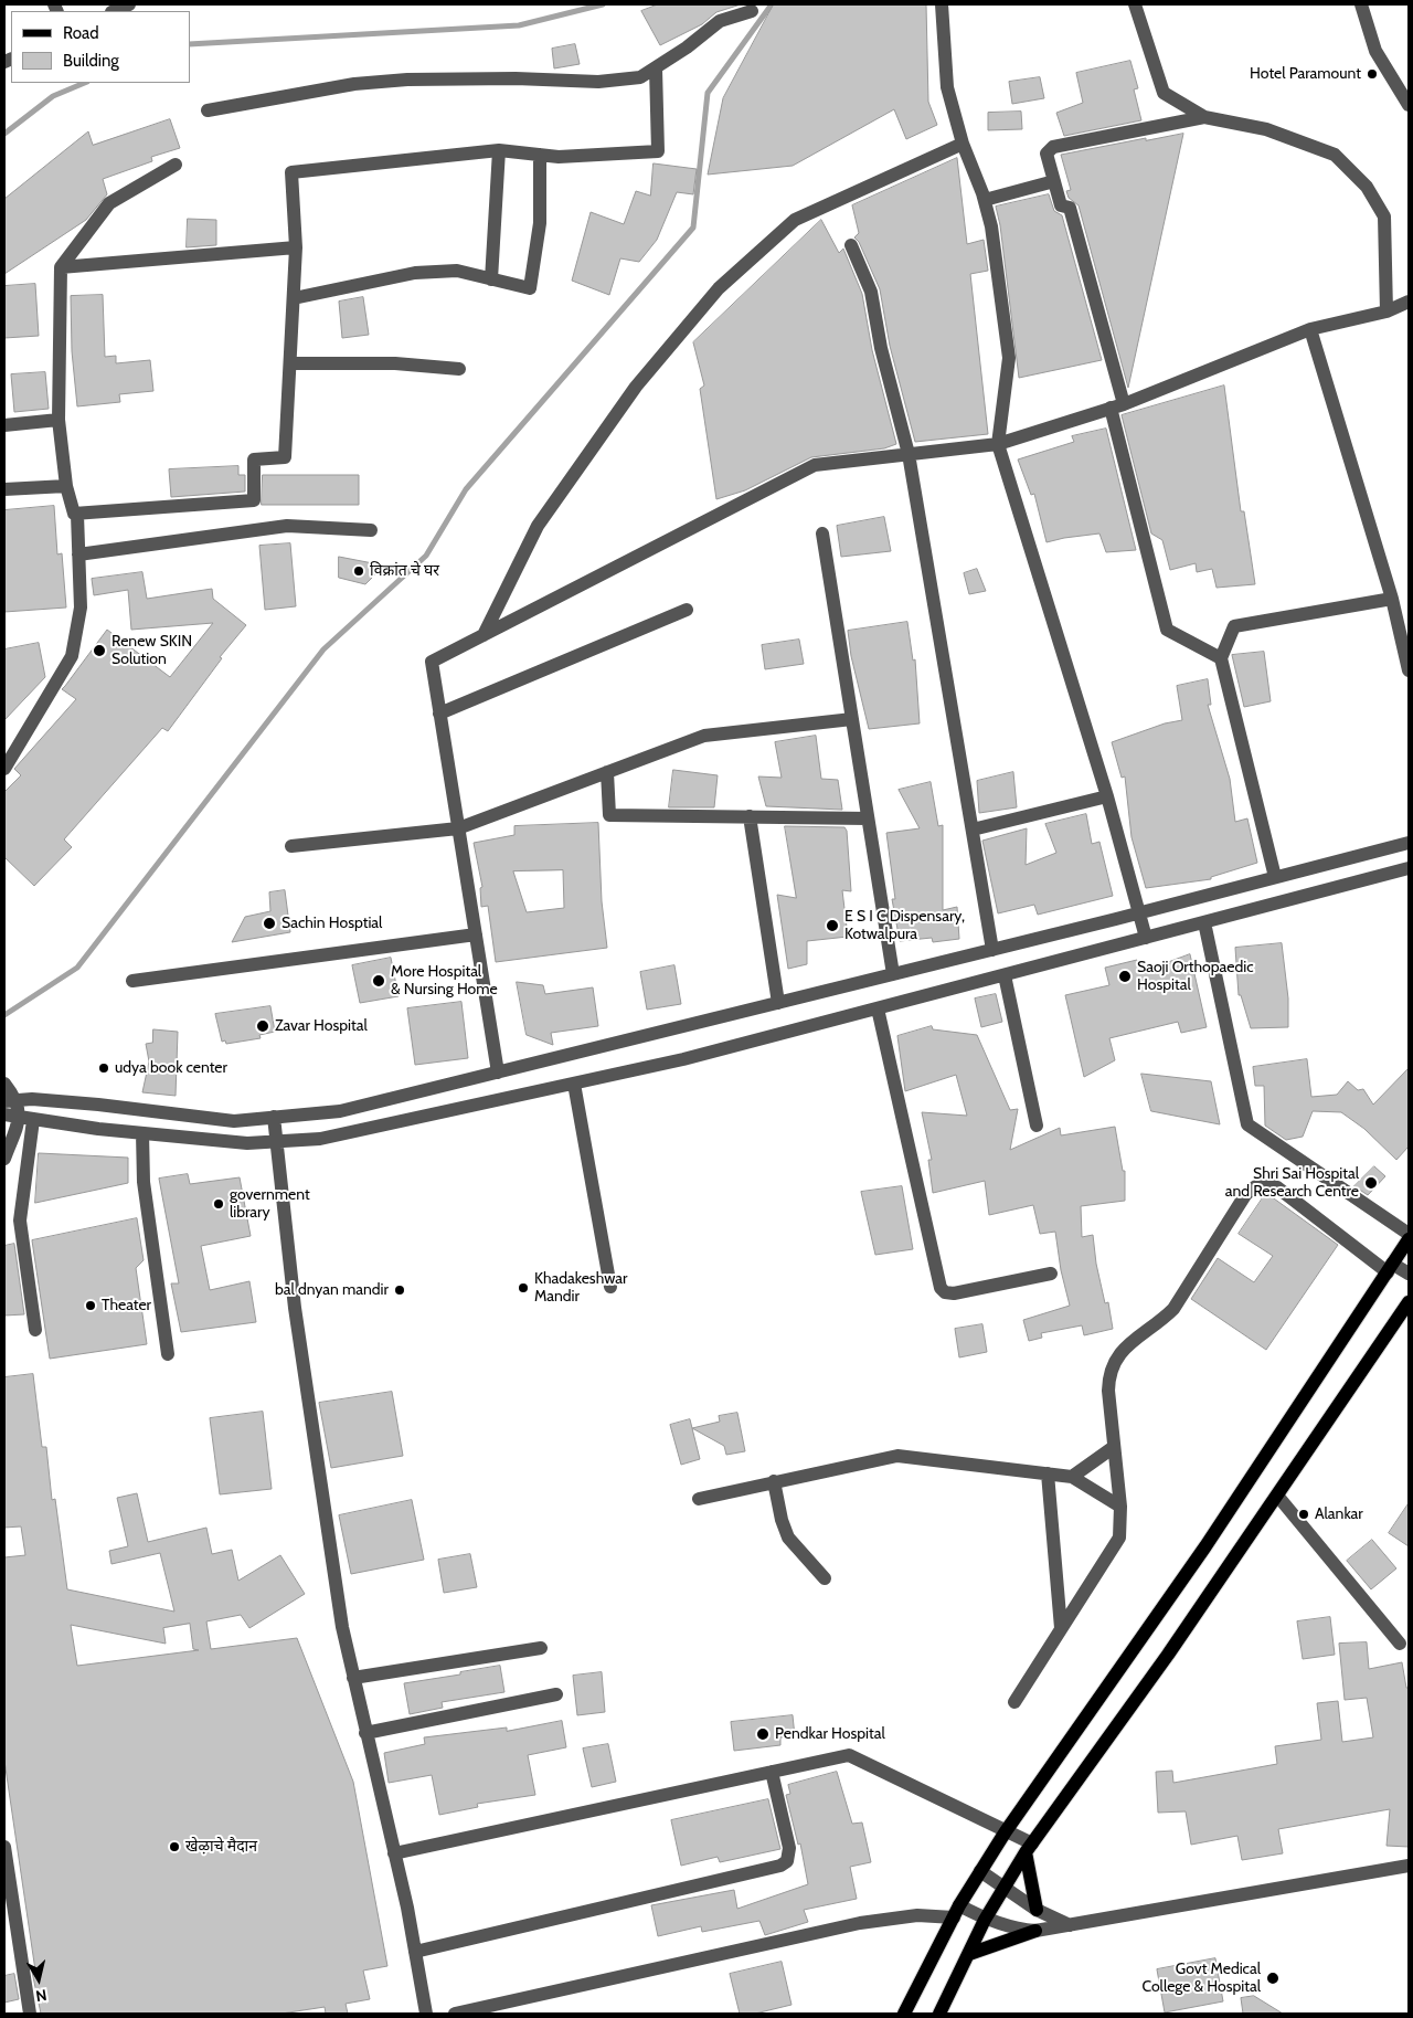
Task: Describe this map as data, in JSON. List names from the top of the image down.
{
  "places": [
    "Hotel Paramount",
    "विक्रांत चे घर",
    "Renew SKIN Solution",
    "Sachin Hosptial",
    "E S I C Dispensary, Kotwalpura",
    "Saoji Orthopaedic Hospital",
    "More Hospital & Nursing Home",
    "Zavar Hospital",
    "udya book center",
    "Shri Sai Hospital and Research Centre",
    "government library",
    "Khadakeshwar Mandir",
    "bal dnyan mandir",
    "Theater",
    "Alankar",
    "Pendkar Hospital",
    "खेऴाचे मैदान",
    "Govt Medical College & Hospital"
  ],
  "legend": ["Road", "Building"],
  "north": "bottom"
}
